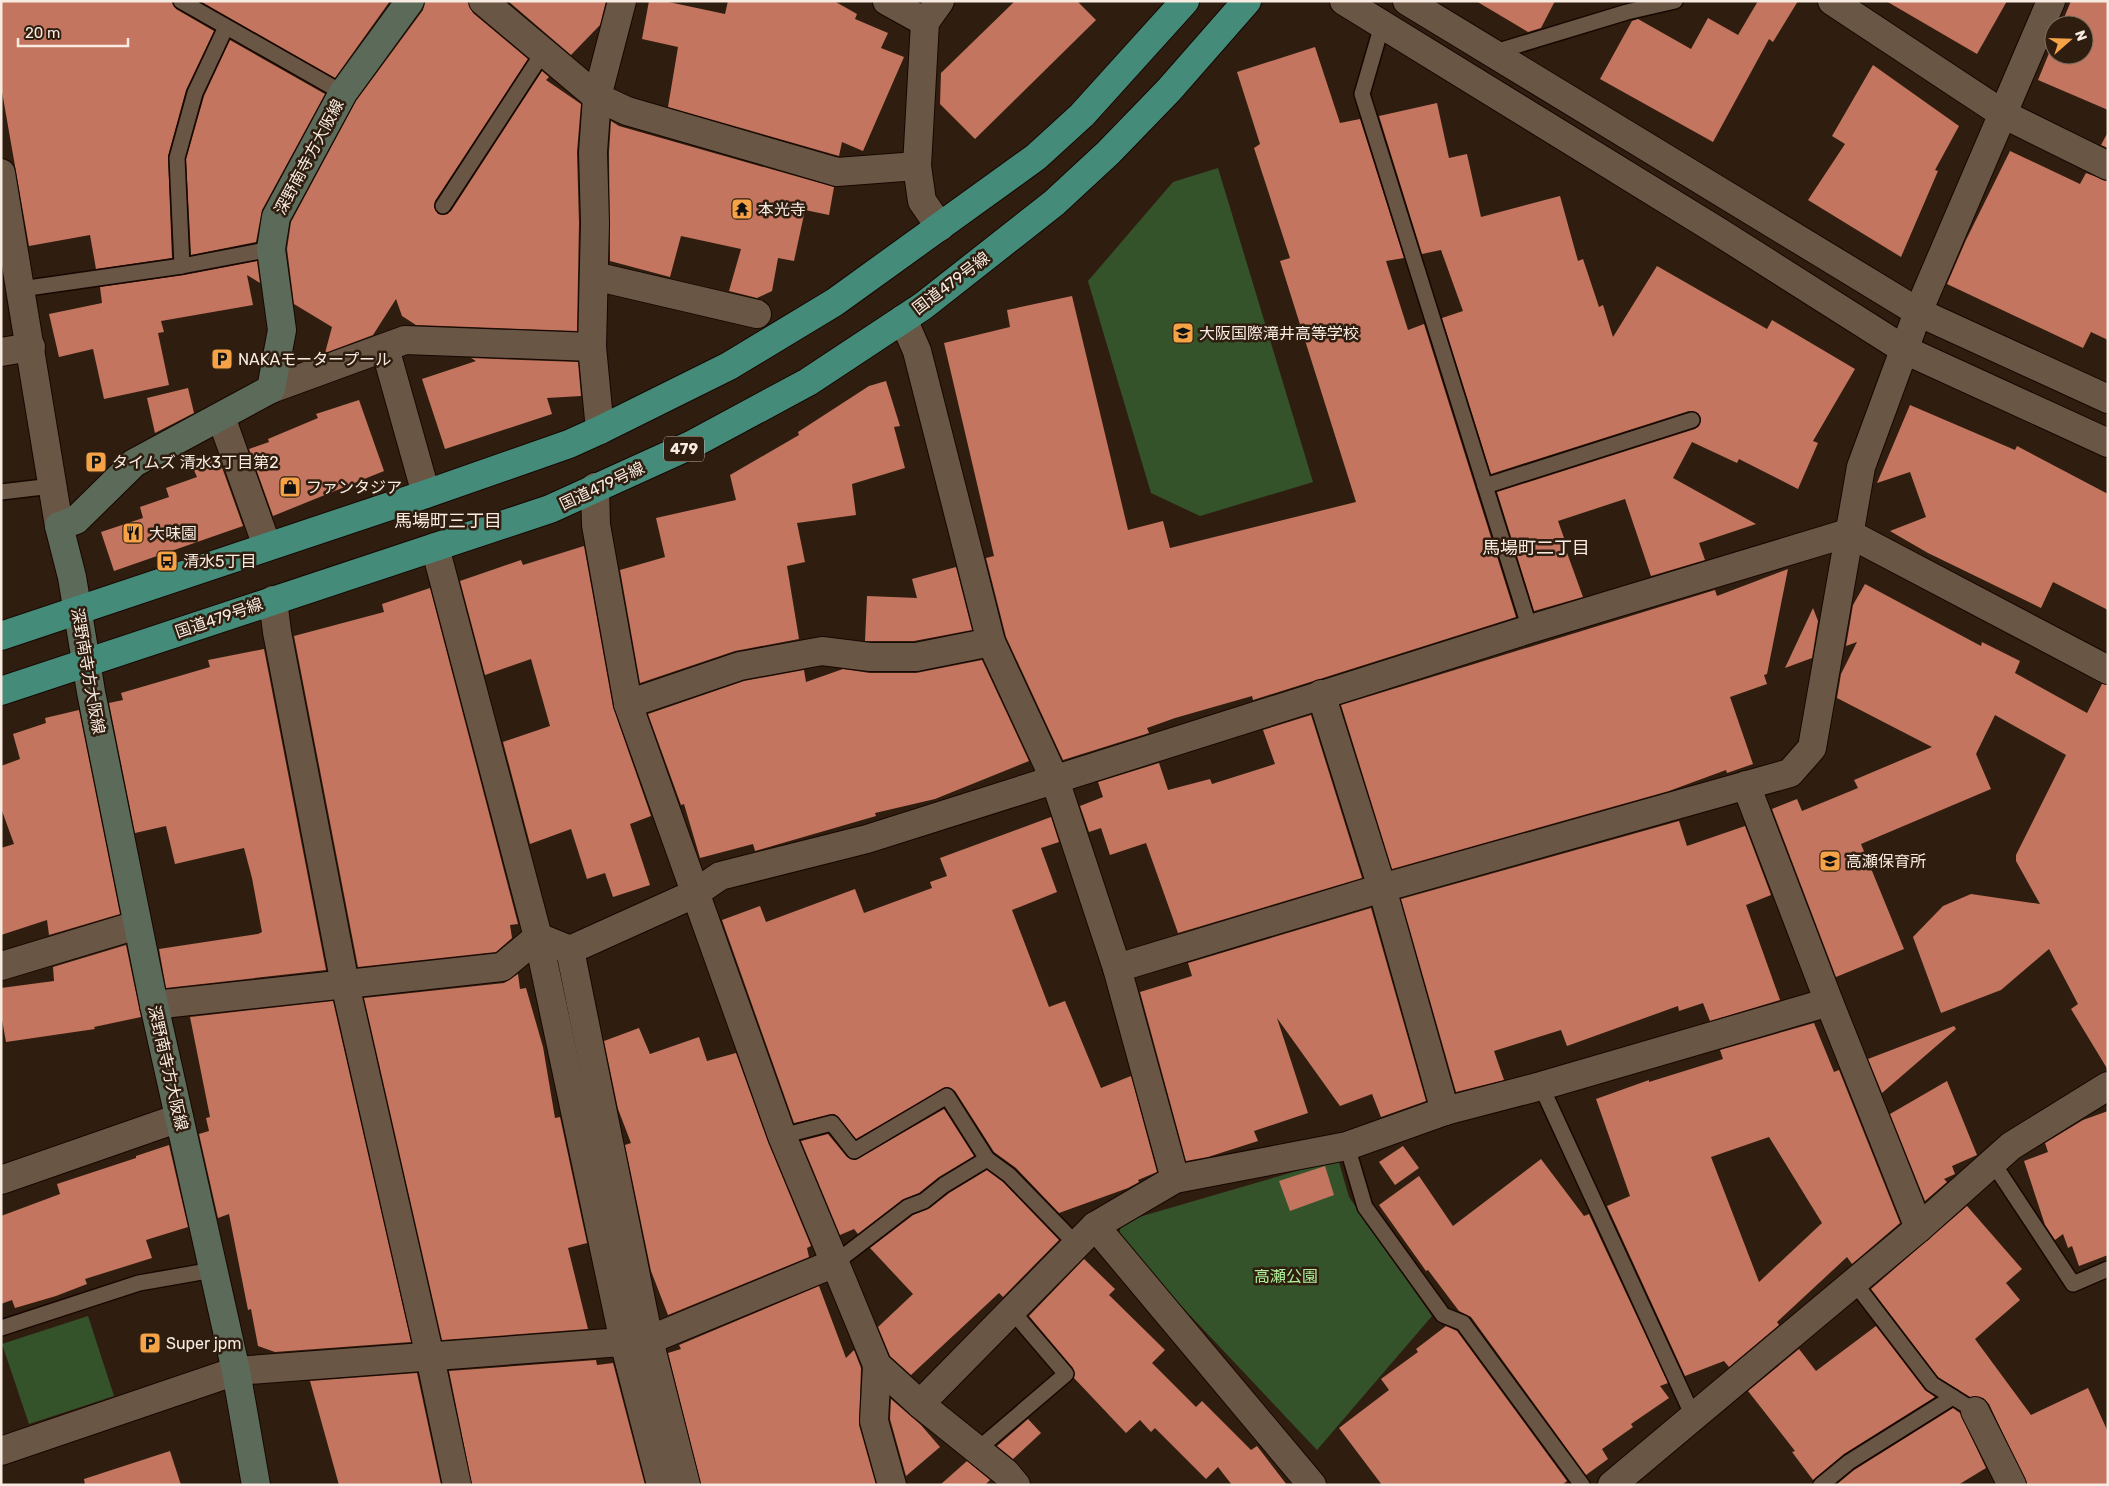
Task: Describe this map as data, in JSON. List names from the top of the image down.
{
  "streets": {
    "highway": ["国道479号線", "479"],
    "main road": ["深野南寺方大阪線"]
  },
  "crossings": [
    ["深野南寺方大阪線", "国道479号線"]
  ],
  "districts": ["馬場町三丁目", "馬場町二丁目"],
  "parks": ["高瀬公園"],
  "places": {
    "temple": ["本光寺"],
    "school or university": ["大阪国際滝井高等学校", "高瀬保育所"],
    "parking": ["NAKAモータープール", "タイムズ 清水3丁目第2", "Super jpm"],
    "shop": ["ファンタジア"],
    "restaurant": ["大味園"],
    "bus stop": ["清水5丁目"]
  },
  "scale_bar": "20 m",
  "north": "right"
}
